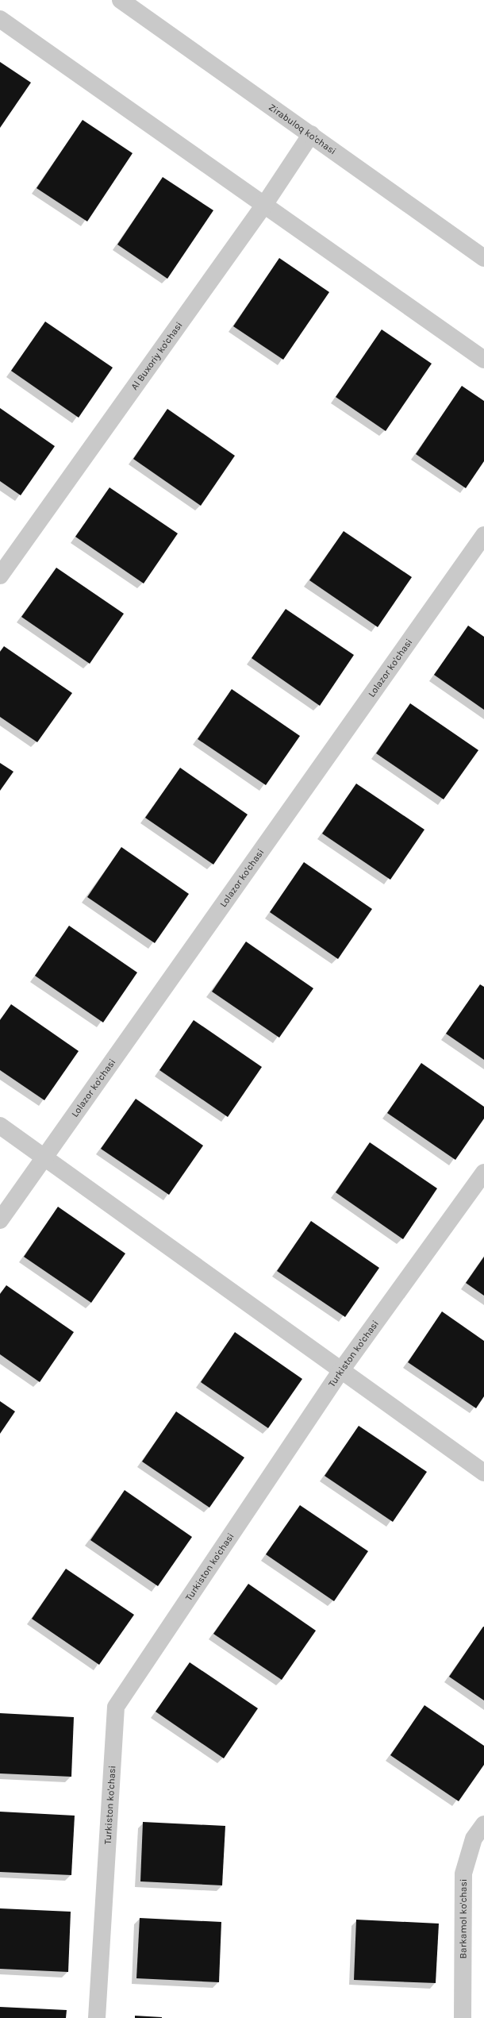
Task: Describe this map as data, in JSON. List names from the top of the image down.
{
  "streets": {
    "street": [
      "Zirabuloq ko'chasi",
      "Al Buxoriy ko'chasi",
      "Lolazor ko'chasi",
      "Turkiston ko'chasi",
      "Barkamol ko'chasi"
    ]
  },
  "crossings": [
    ["Zirabuloq ko'chasi", "Al Buxoriy ko'chasi"]
  ]
}
